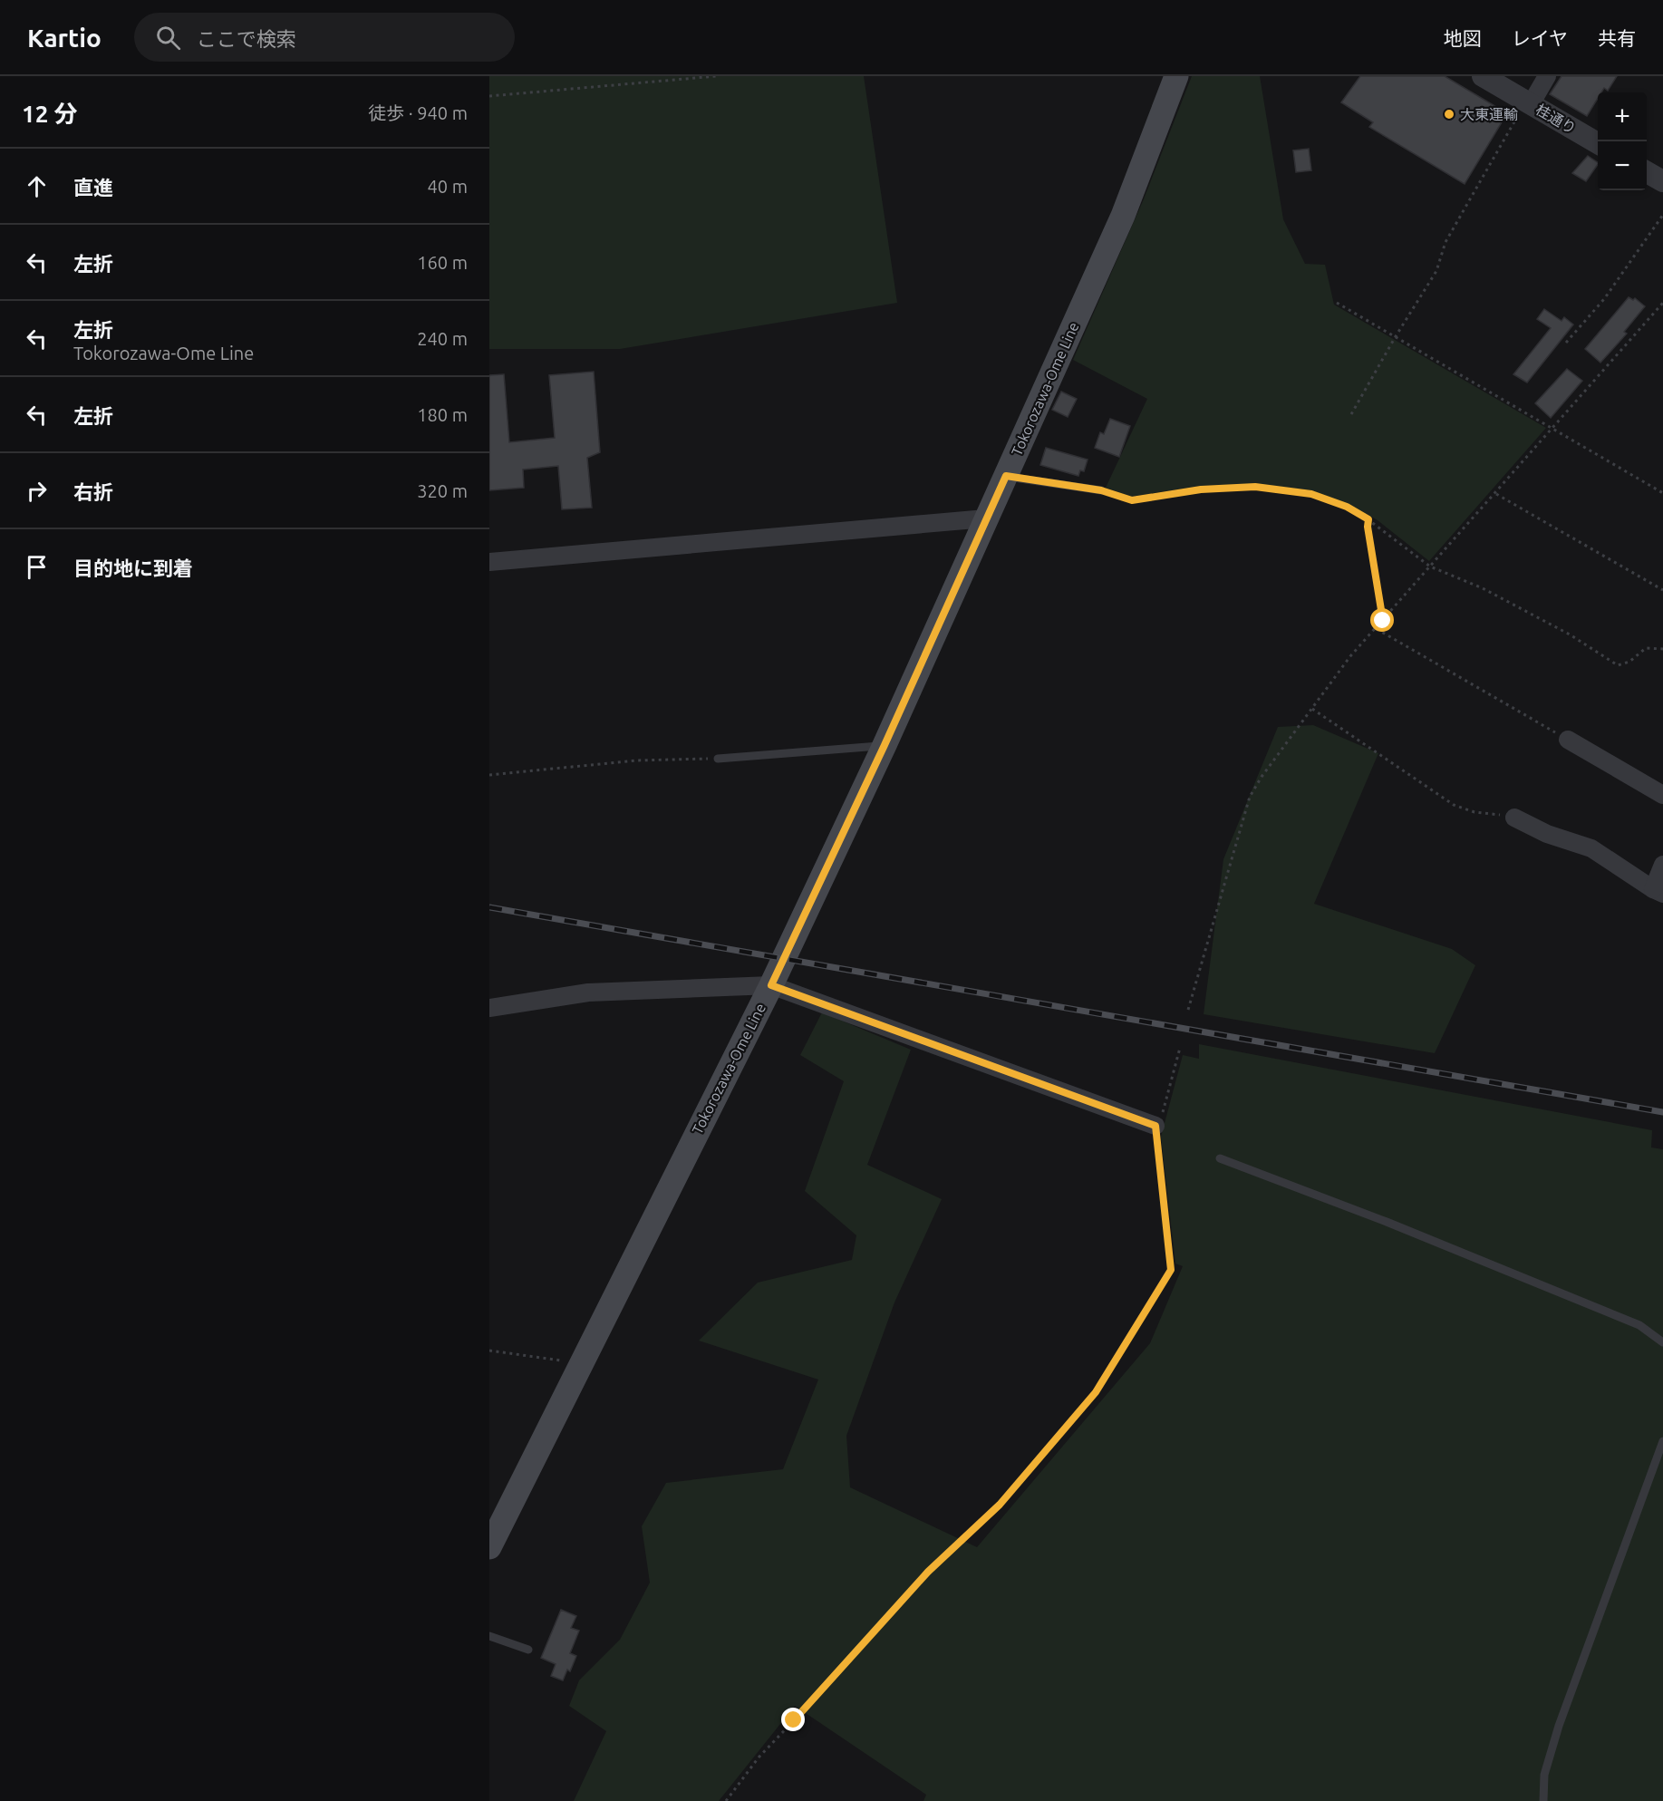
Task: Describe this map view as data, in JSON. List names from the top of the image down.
{
  "streets": {
    "main road": ["Tokorozawa-Ome Line"],
    "street": ["桂通り"]
  },
  "places": ["大東運輸"],
  "page": {
    "header": "Kartio",
    "search": "ここで検索",
    "nav": ["地図", "レイヤ", "共有"],
    "heading": ["12 分", "徒歩 · 940 m"],
    "map_buttons": ["+", "−"],
    "list": [
      ["直進", "40 m"],
      ["左折", "160 m"],
      ["左折", "Tokorozawa-Ome Line", "240 m"],
      ["左折", "180 m"],
      ["右折", "320 m"],
      "目的地に到着"
    ]
  }
}
